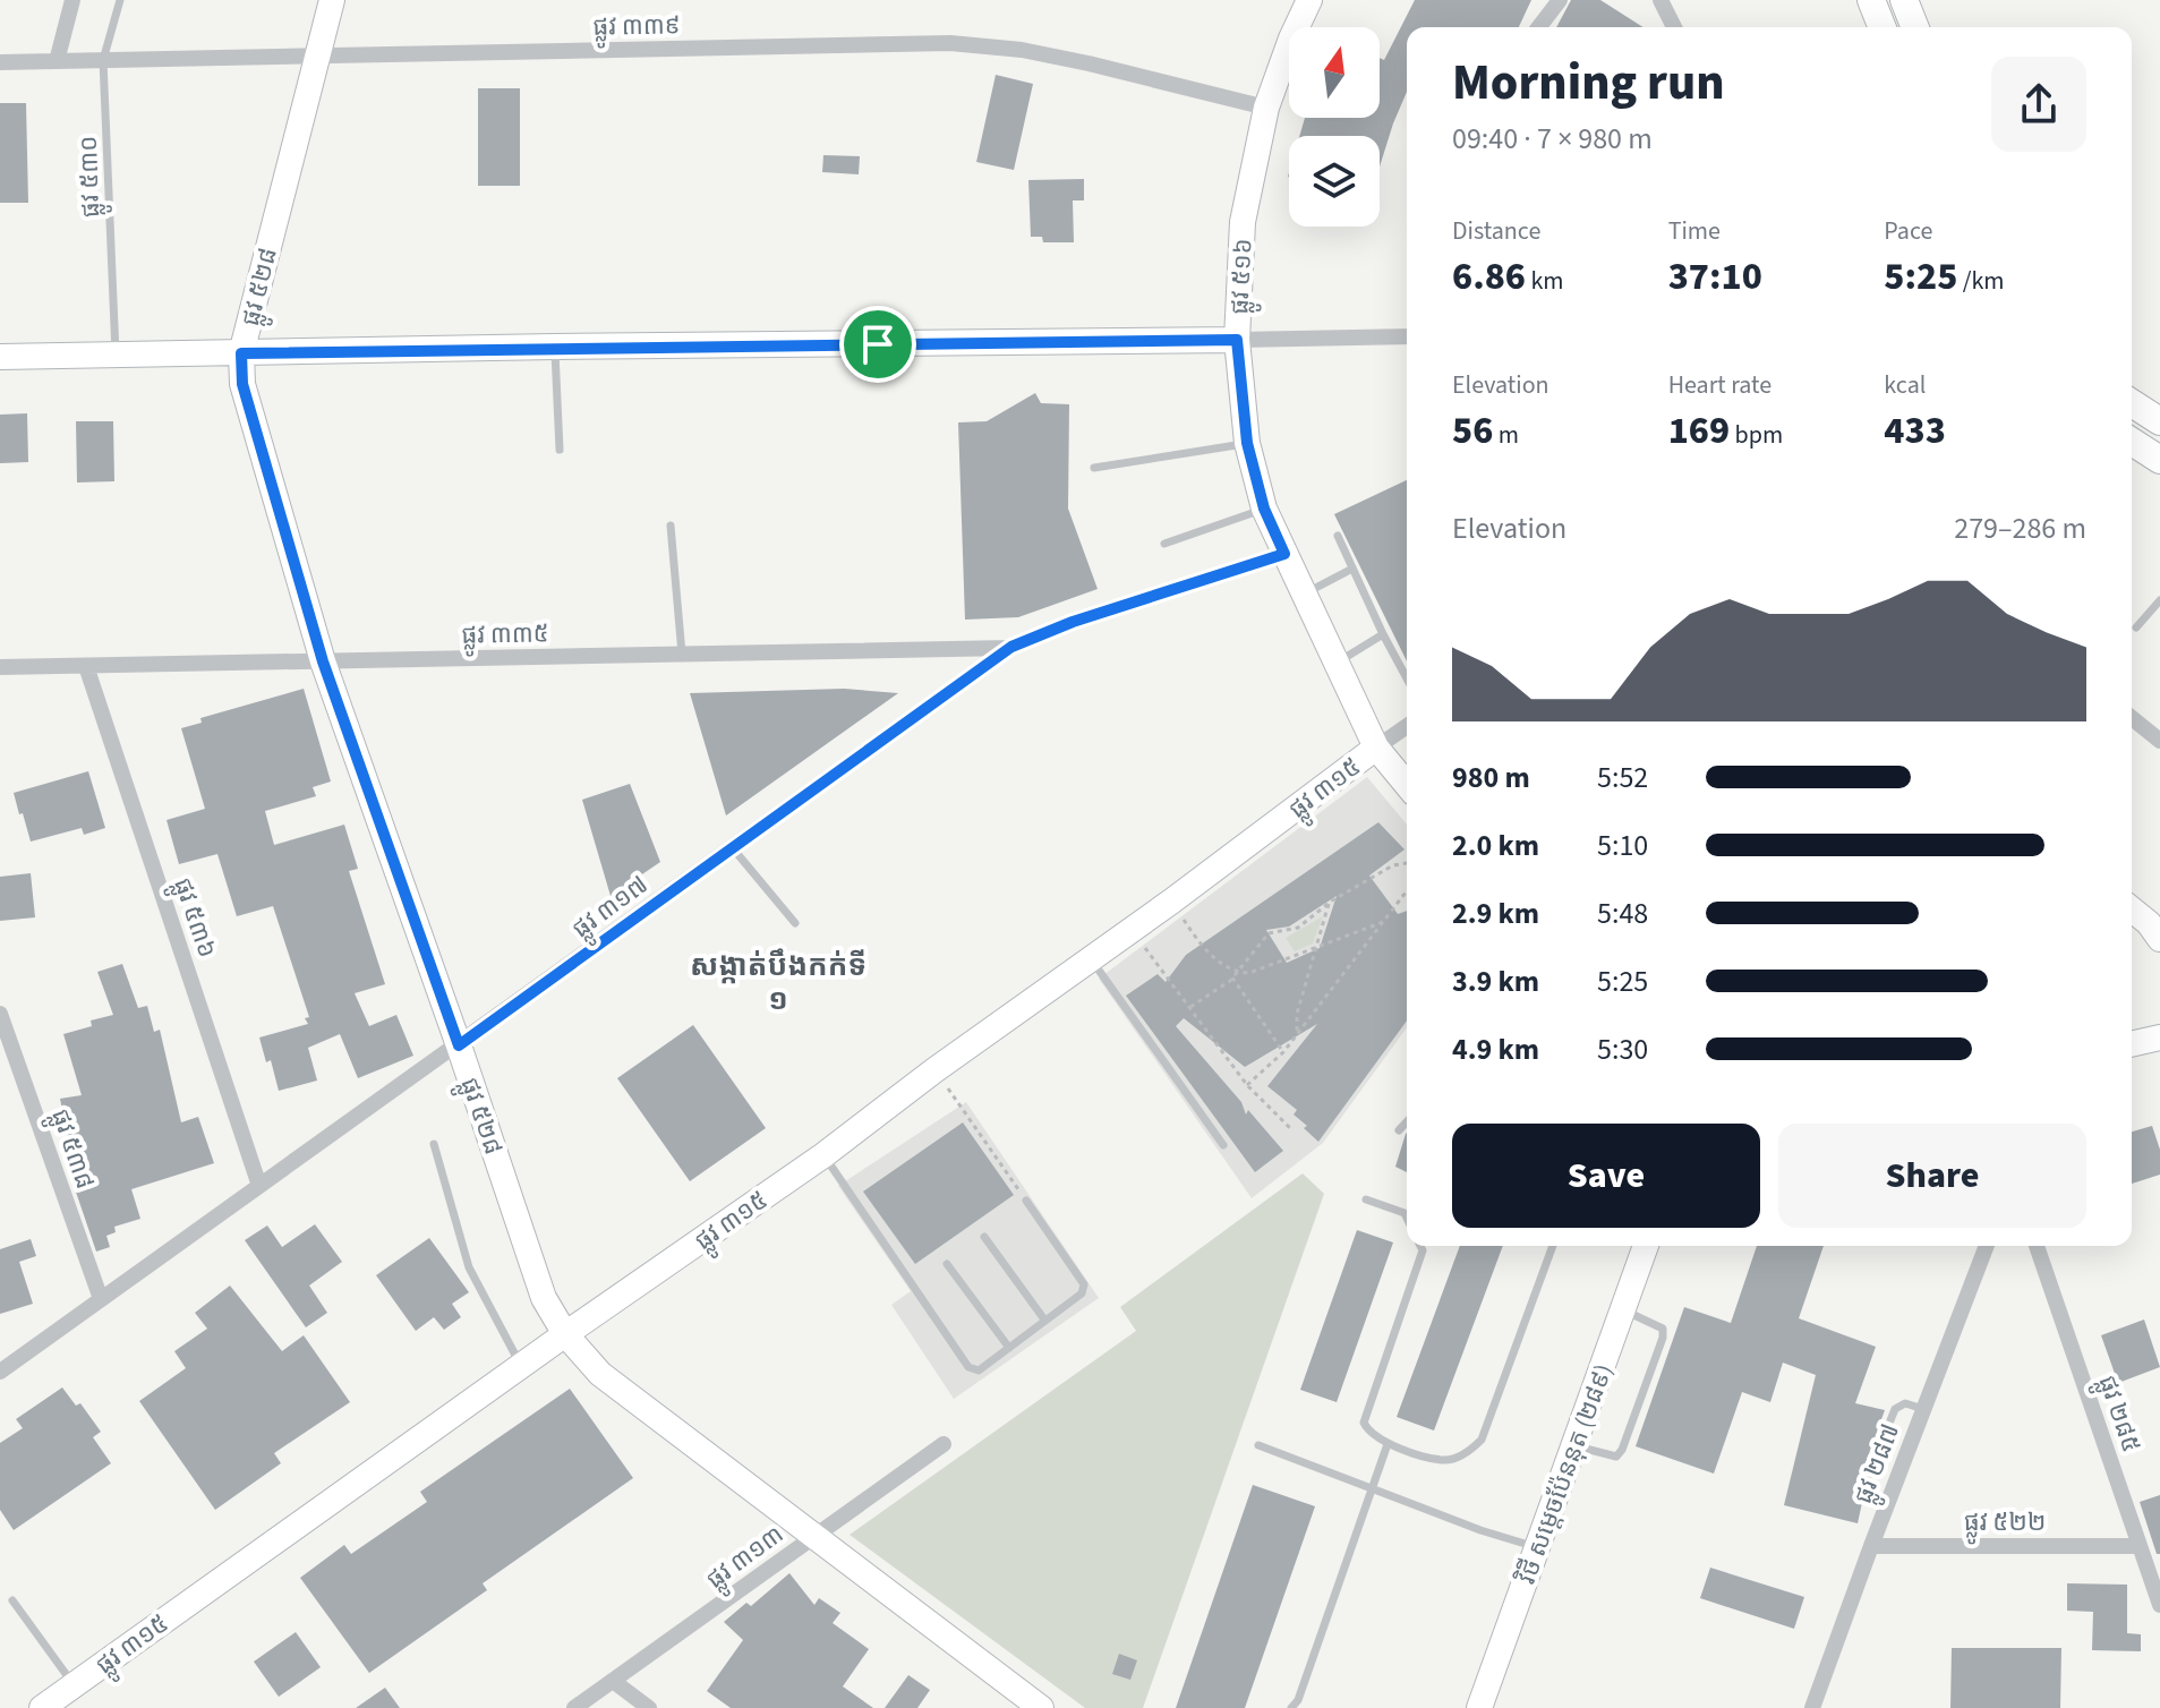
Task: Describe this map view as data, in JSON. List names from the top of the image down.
{
  "streets": {
    "street": [
      "ផ្លូវ ៣៣៩",
      "ផ្លូវ ៥១៦",
      "ផ្លូវ ៥២៨",
      "ផ្លូវ ៣៣៥",
      "ផ្លូវ ៣១៥",
      "ផ្លូវ ៣១៧",
      "ផ្លូវ ៥៣៦",
      "ផ្លូវ ៥៣៨",
      "ផ្លូវ ២៨៥",
      "ផ្លូវ ២៨៧",
      "វិថី សម្តេចប៉ែននុត (២៨៩)",
      "ផ្លូវ ៥២២",
      "ផ្លូវ ៣១៣"
    ],
    "lane": ["ផ្លូវ ៥៣០"]
  },
  "crossings": [
    ["ផ្លូវ ៣៣៩", "ផ្លូវ ៥៣០"],
    ["ផ្លូវ ៣៣៩", "ផ្លូវ ៥១៦"],
    ["ផ្លូវ ៣៣៩", "ផ្លូវ ៥២៨"],
    ["ផ្លូវ ៥១៦", "ផ្លូវ ៣១៥"],
    ["ផ្លូវ ៥១៦", "ផ្លូវ ៣១៧"],
    ["ផ្លូវ ៥២៨", "ផ្លូវ ៣៣៥"],
    ["ផ្លូវ ៥២៨", "ផ្លូវ ៣១៥"],
    ["ផ្លូវ ៥២៨", "ផ្លូវ ៣១៧"],
    ["ផ្លូវ ៥២៨", "ផ្លូវ ៣១៣"],
    ["ផ្លូវ ៣៣៥", "ផ្លូវ ៣១៧"],
    ["ផ្លូវ ៣៣៥", "ផ្លូវ ៥៣៦"],
    ["ផ្លូវ ៣១៧", "ផ្លូវ ៥៣៦"],
    ["ផ្លូវ ៣១៧", "ផ្លូវ ៥៣៨"],
    ["ផ្លូវ ២៨៥", "ផ្លូវ ៥២២"],
    ["ផ្លូវ ២៨៧", "ផ្លូវ ៥២២"]
  ],
  "districts": ["សង្កាត់បឹងកក់ទី ១"],
  "north": "top",
  "page": {
    "heading": ["Morning run", "09:40 · 7 × 980 m"],
    "stats": [
      ["Distance", "6.86 km"],
      ["Time", "37:10"],
      ["Pace", "5:25 /km"],
      ["Elevation", "56 m"],
      ["Heart rate", "169 bpm"],
      ["kcal", "433"]
    ],
    "chart": ["Elevation", "279–286 m"],
    "list": [
      {
        "name": "980 m",
        "note": "5:52"
      },
      {
        "name": "2.0 km",
        "note": "5:10"
      },
      {
        "name": "2.9 km",
        "note": "5:48"
      },
      {
        "name": "3.9 km",
        "note": "5:25"
      },
      {
        "name": "4.9 km",
        "note": "5:30"
      }
    ],
    "buttons": ["Save", "Share"]
  }
}
